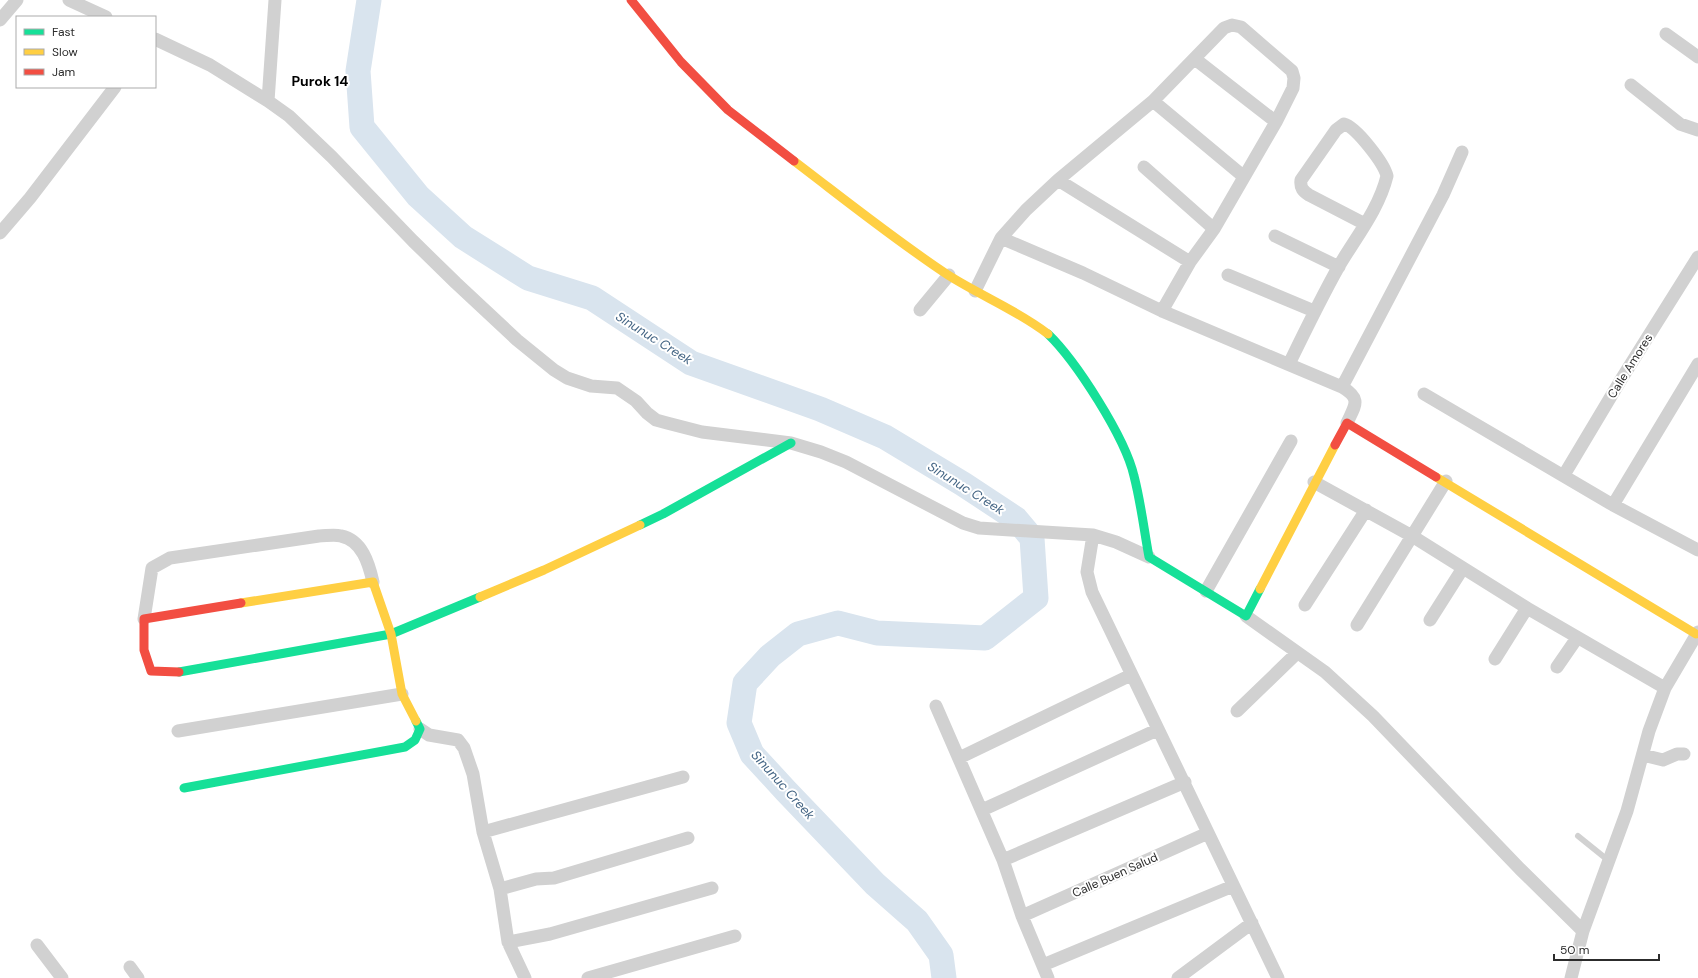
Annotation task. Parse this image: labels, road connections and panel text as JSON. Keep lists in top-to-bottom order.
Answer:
{
  "streets": {
    "street": ["Calle Amores", "Calle Buen Salud"]
  },
  "districts": ["Purok 14"],
  "water": ["Sinunuc Creek"],
  "legend": ["Fast", "Slow", "Jam"],
  "scale_bar": "50 m"
}
